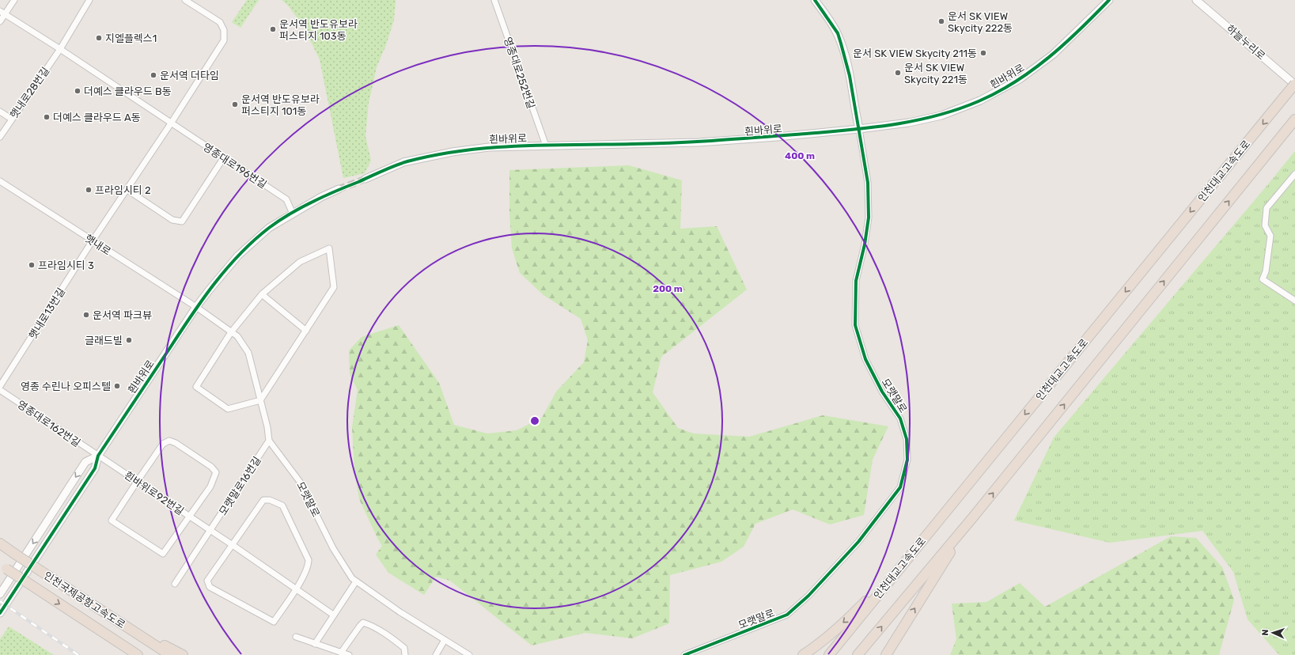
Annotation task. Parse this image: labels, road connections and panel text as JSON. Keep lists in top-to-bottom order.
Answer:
{
  "streets": {
    "highway": ["인천대교고속도로", "인천국제공항고속도로"],
    "street": [
      "하늘누리로",
      "영종대로252번길",
      "흰바위로",
      "햇내로28번길",
      "영종대로196번길",
      "햇내로",
      "햇내로13번길",
      "모랫말로",
      "영종대로162번길",
      "모랫말로16번길",
      "흰바위로92번길"
    ]
  },
  "crossings": [
    ["하늘누리로", "인천대교고속도로"],
    ["영종대로252번길", "흰바위로"],
    ["흰바위로", "영종대로196번길"],
    ["흰바위로", "햇내로"],
    ["흰바위로", "모랫말로"],
    ["흰바위로", "영종대로162번길"],
    ["흰바위로", "흰바위로92번길"],
    ["햇내로28번길", "영종대로196번길"],
    ["영종대로196번길", "햇내로13번길"],
    ["햇내로", "햇내로13번길"],
    ["햇내로", "모랫말로"],
    ["모랫말로", "모랫말로16번길"],
    ["영종대로162번길", "흰바위로92번길"],
    ["모랫말로16번길", "흰바위로92번길"]
  ],
  "places": [
    "운서 SK VIEW Skycity 222동",
    "운서역 반도유보라 퍼스티지 103동",
    "지엘플렉스1",
    "운서 SK VIEW Skycity 211동",
    "운서 SK VIEW Skycity 221동",
    "운서역 더타임",
    "더예스 클라우드 B동",
    "운서역 반도유보라 퍼스티지 101동",
    "더예스 클라우드 A동",
    "프라임시티 2",
    "프라임시티 3",
    "운서역 파크뷰",
    "글래드빌",
    "영종 수린나 오피스텔"
  ],
  "north": "left",
  "rings": ["400 m", "200 m"]
}
